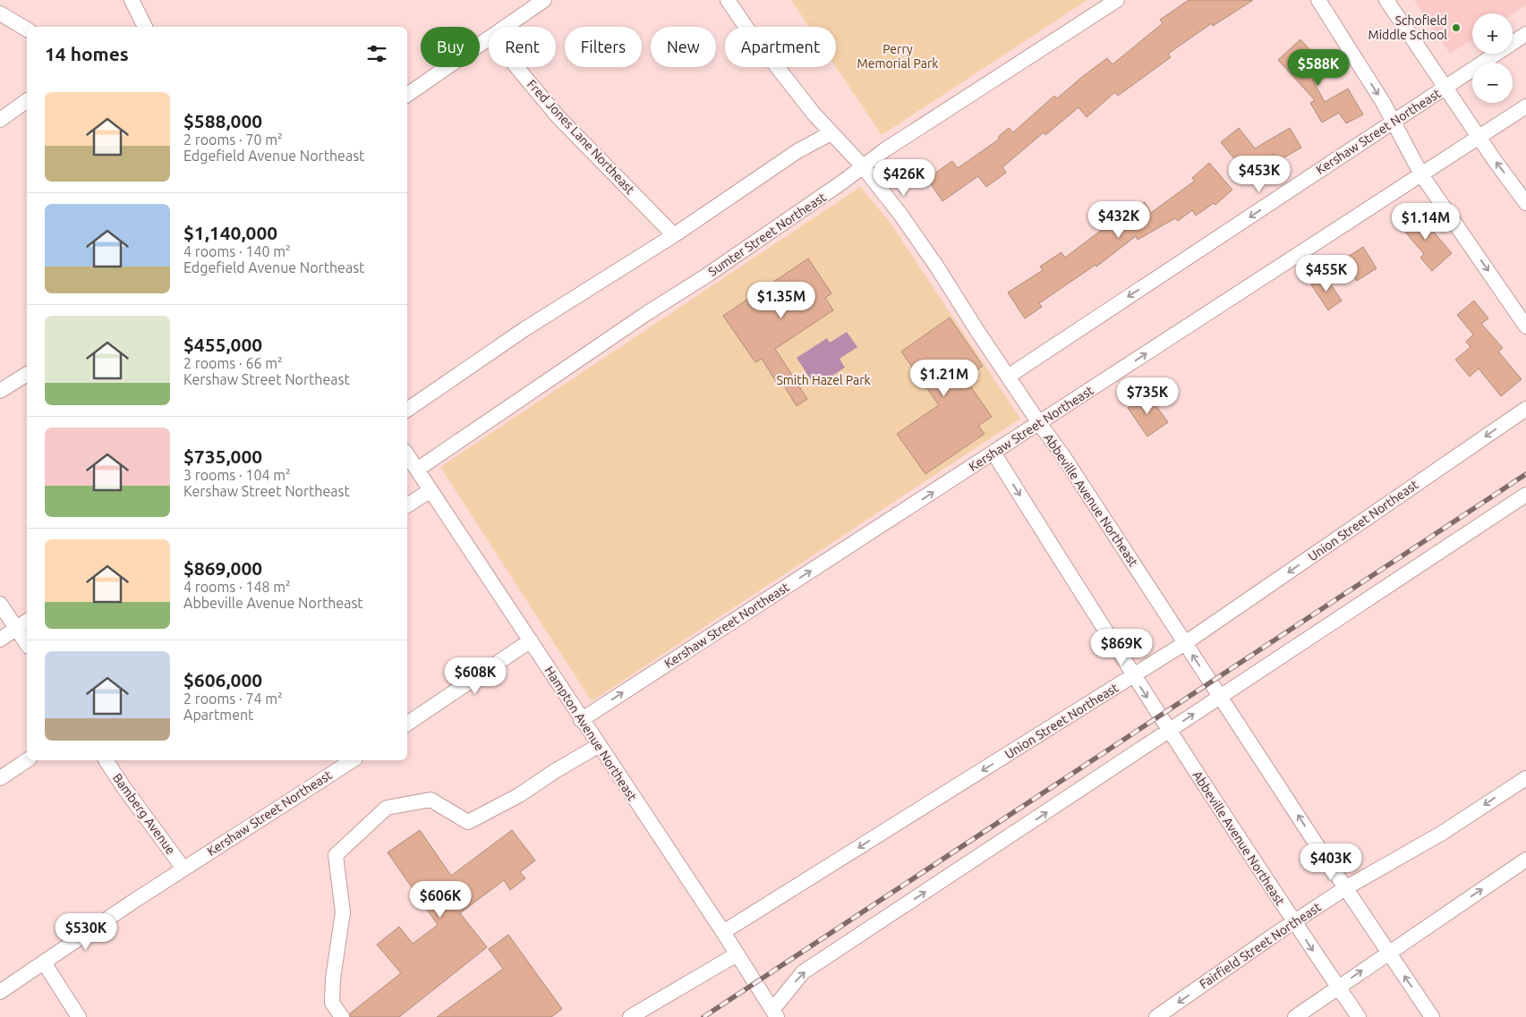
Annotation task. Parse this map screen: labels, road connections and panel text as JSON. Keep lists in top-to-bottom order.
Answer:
{
  "streets": {
    "street": [
      "Kershaw Street Northeast",
      "Fred Jones Lane Northeast",
      "Sumter Street Northeast",
      "Abbeville Avenue Northeast",
      "Union Street Northeast",
      "Hampton Avenue Northeast",
      "Bamberg Avenue",
      "Fairfield Street Northeast"
    ]
  },
  "crossings": [
    ["Kershaw Street Northeast", "Abbeville Avenue Northeast"],
    ["Kershaw Street Northeast", "Hampton Avenue Northeast"],
    ["Kershaw Street Northeast", "Bamberg Avenue"],
    ["Sumter Street Northeast", "Abbeville Avenue Northeast"],
    ["Sumter Street Northeast", "Hampton Avenue Northeast"],
    ["Abbeville Avenue Northeast", "Union Street Northeast"],
    ["Abbeville Avenue Northeast", "Fairfield Street Northeast"],
    ["Union Street Northeast", "Hampton Avenue Northeast"]
  ],
  "parks": ["Perry Memorial Park", "Smith Hazel Park"],
  "places": ["Schofield Middle School"],
  "page": {
    "map_buttons": ["+", "−"],
    "chip": [
      "Buy",
      "Rent",
      "Filters",
      "New",
      "Apartment"
    ],
    "heading": "14 homes",
    "price": [
      "$588K",
      "$453K",
      "$426K",
      "$432K",
      "$1.14M",
      "$455K",
      "$1.35M",
      "$1.21M",
      "$735K",
      "$869K",
      "$608K",
      "$403K",
      "$606K",
      "$530K"
    ],
    "list": [
      {
        "name": "$588,000",
        "note": "2 rooms · 70 m² · Edgefield Avenue Northeast"
      },
      {
        "name": "$1,140,000",
        "note": "4 rooms · 140 m² · Edgefield Avenue Northeast"
      },
      {
        "name": "$455,000",
        "note": "2 rooms · 66 m² · Kershaw Street Northeast"
      },
      {
        "name": "$735,000",
        "note": "3 rooms · 104 m² · Kershaw Street Northeast"
      },
      {
        "name": "$869,000",
        "note": "4 rooms · 148 m² · Abbeville Avenue Northeast"
      },
      {
        "name": "$606,000",
        "note": "2 rooms · 74 m² · Apartment"
      }
    ]
  }
}
